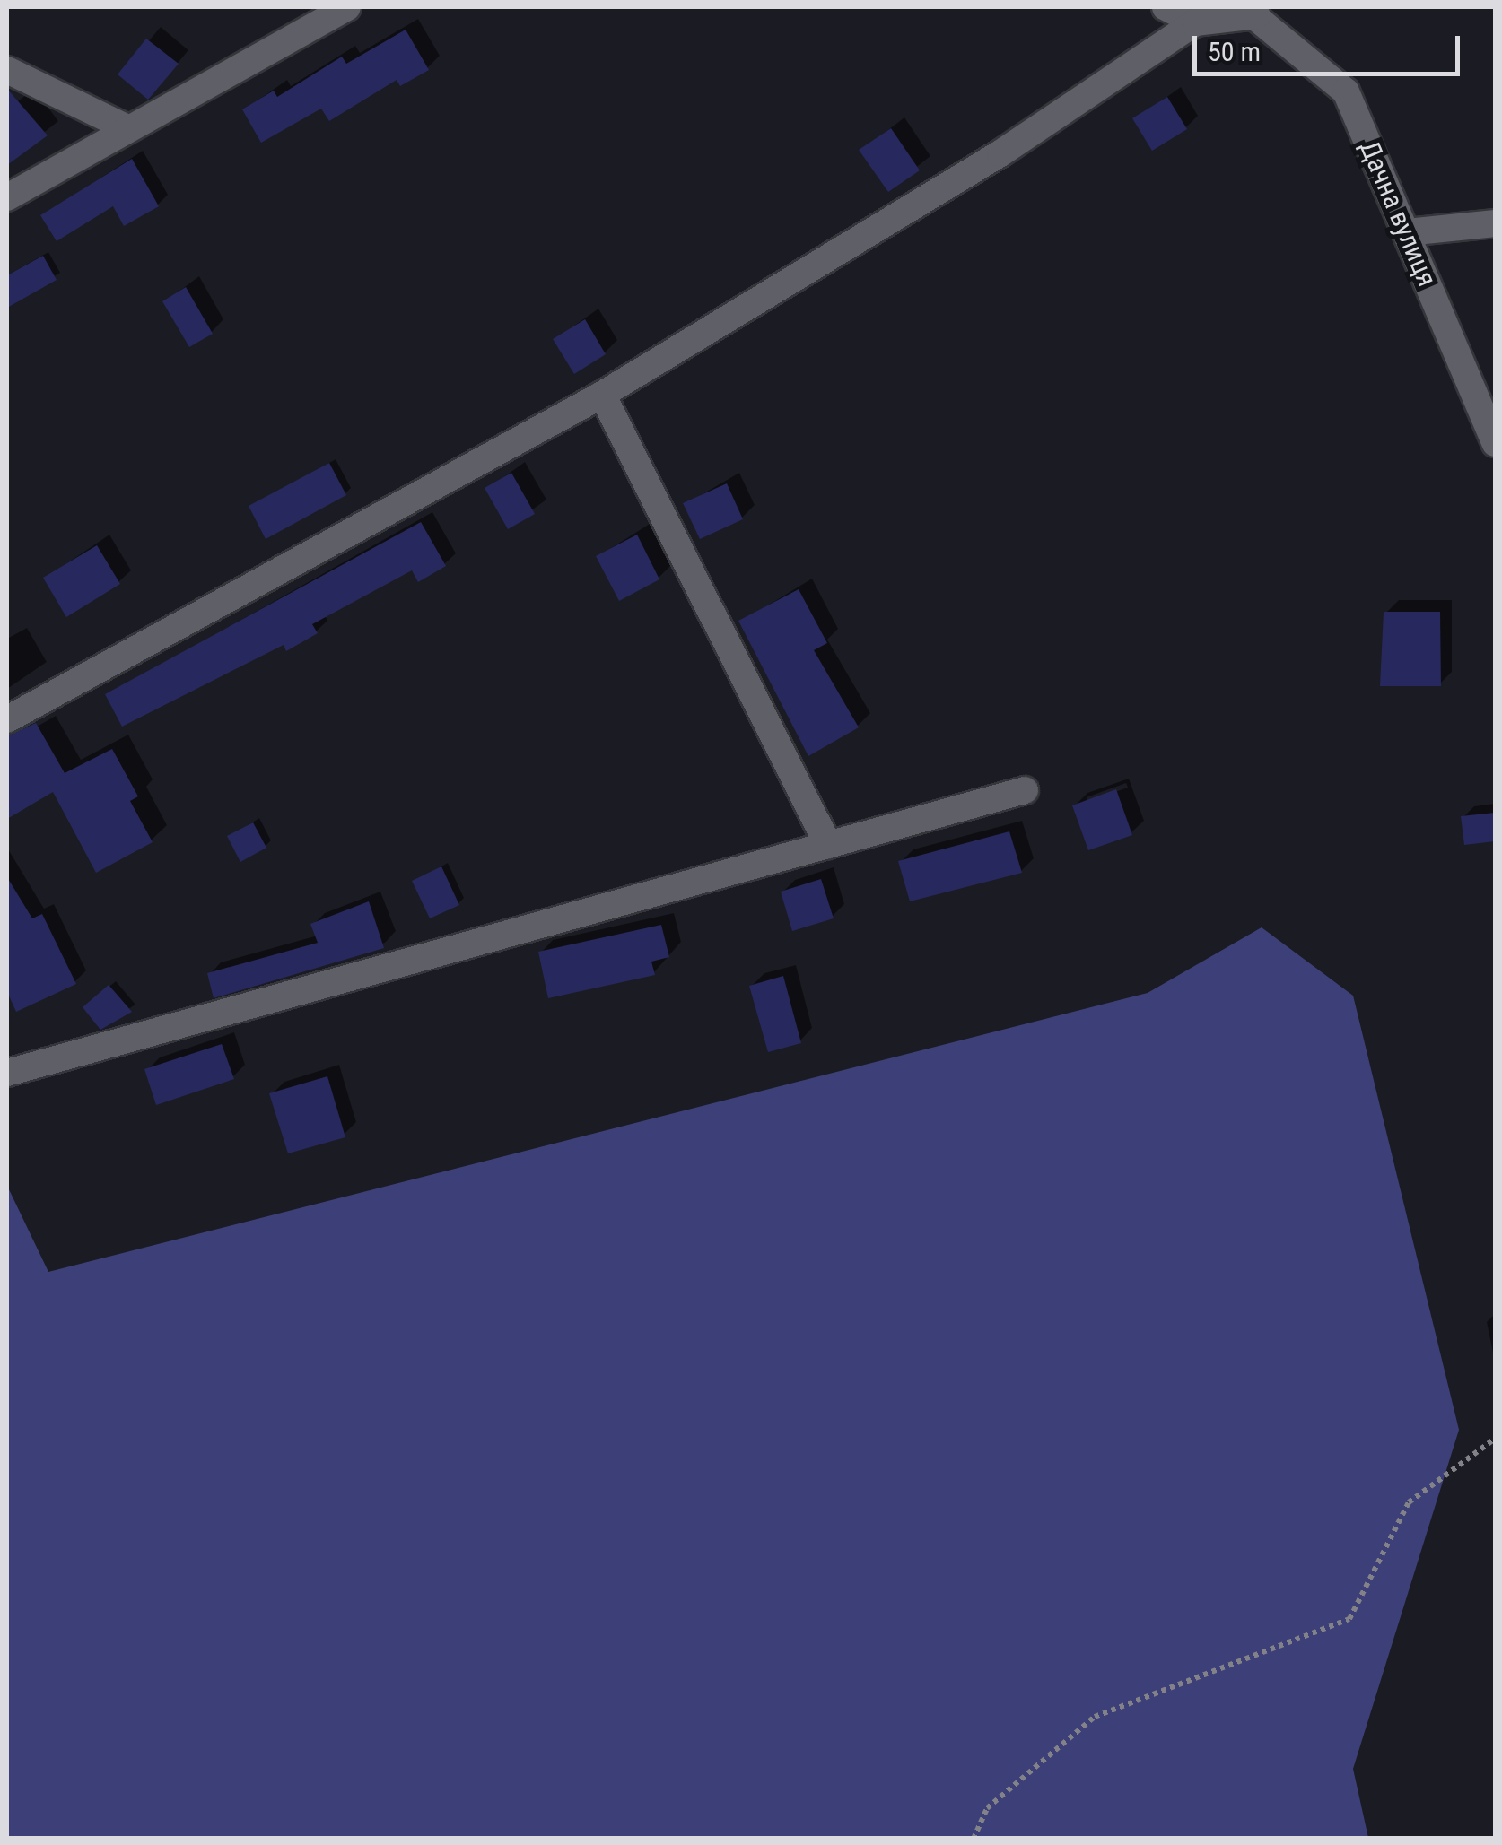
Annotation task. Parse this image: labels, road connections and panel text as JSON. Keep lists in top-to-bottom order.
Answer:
{
  "streets": {
    "street": ["Дачна вулиця"]
  },
  "scale_bar": "50 m"
}
